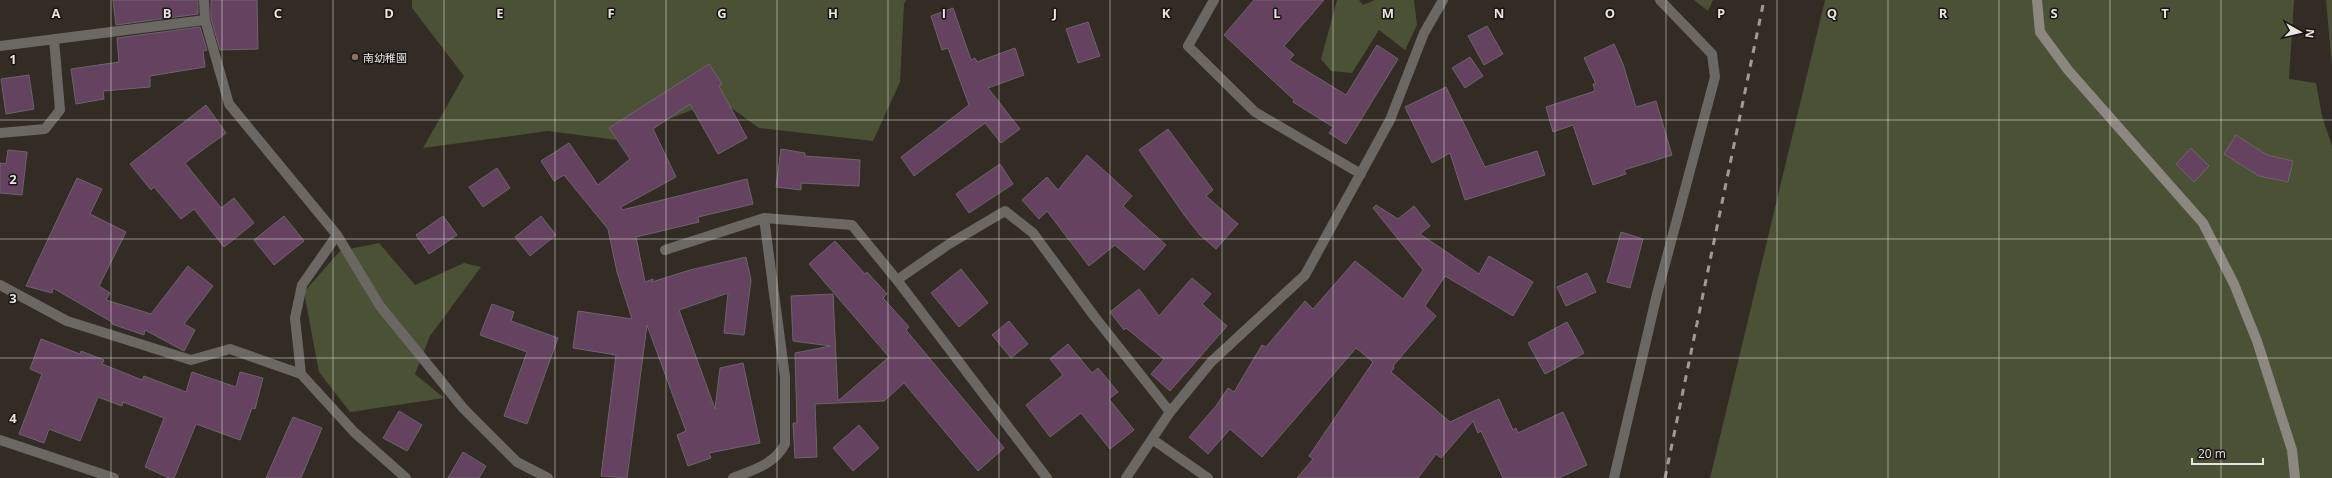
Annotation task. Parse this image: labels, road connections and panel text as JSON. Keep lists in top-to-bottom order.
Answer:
{
  "places": ["南幼稚園"],
  "scale_bar": "20 m",
  "north": "right",
  "grid": {
    "columns": [
      "A",
      "B",
      "C",
      "D",
      "E",
      "F",
      "G",
      "H",
      "I",
      "J",
      "K",
      "L",
      "M",
      "N",
      "O",
      "P",
      "Q",
      "R",
      "S",
      "T"
    ],
    "rows": [
      "1",
      "2",
      "3",
      "4"
    ]
  }
}
